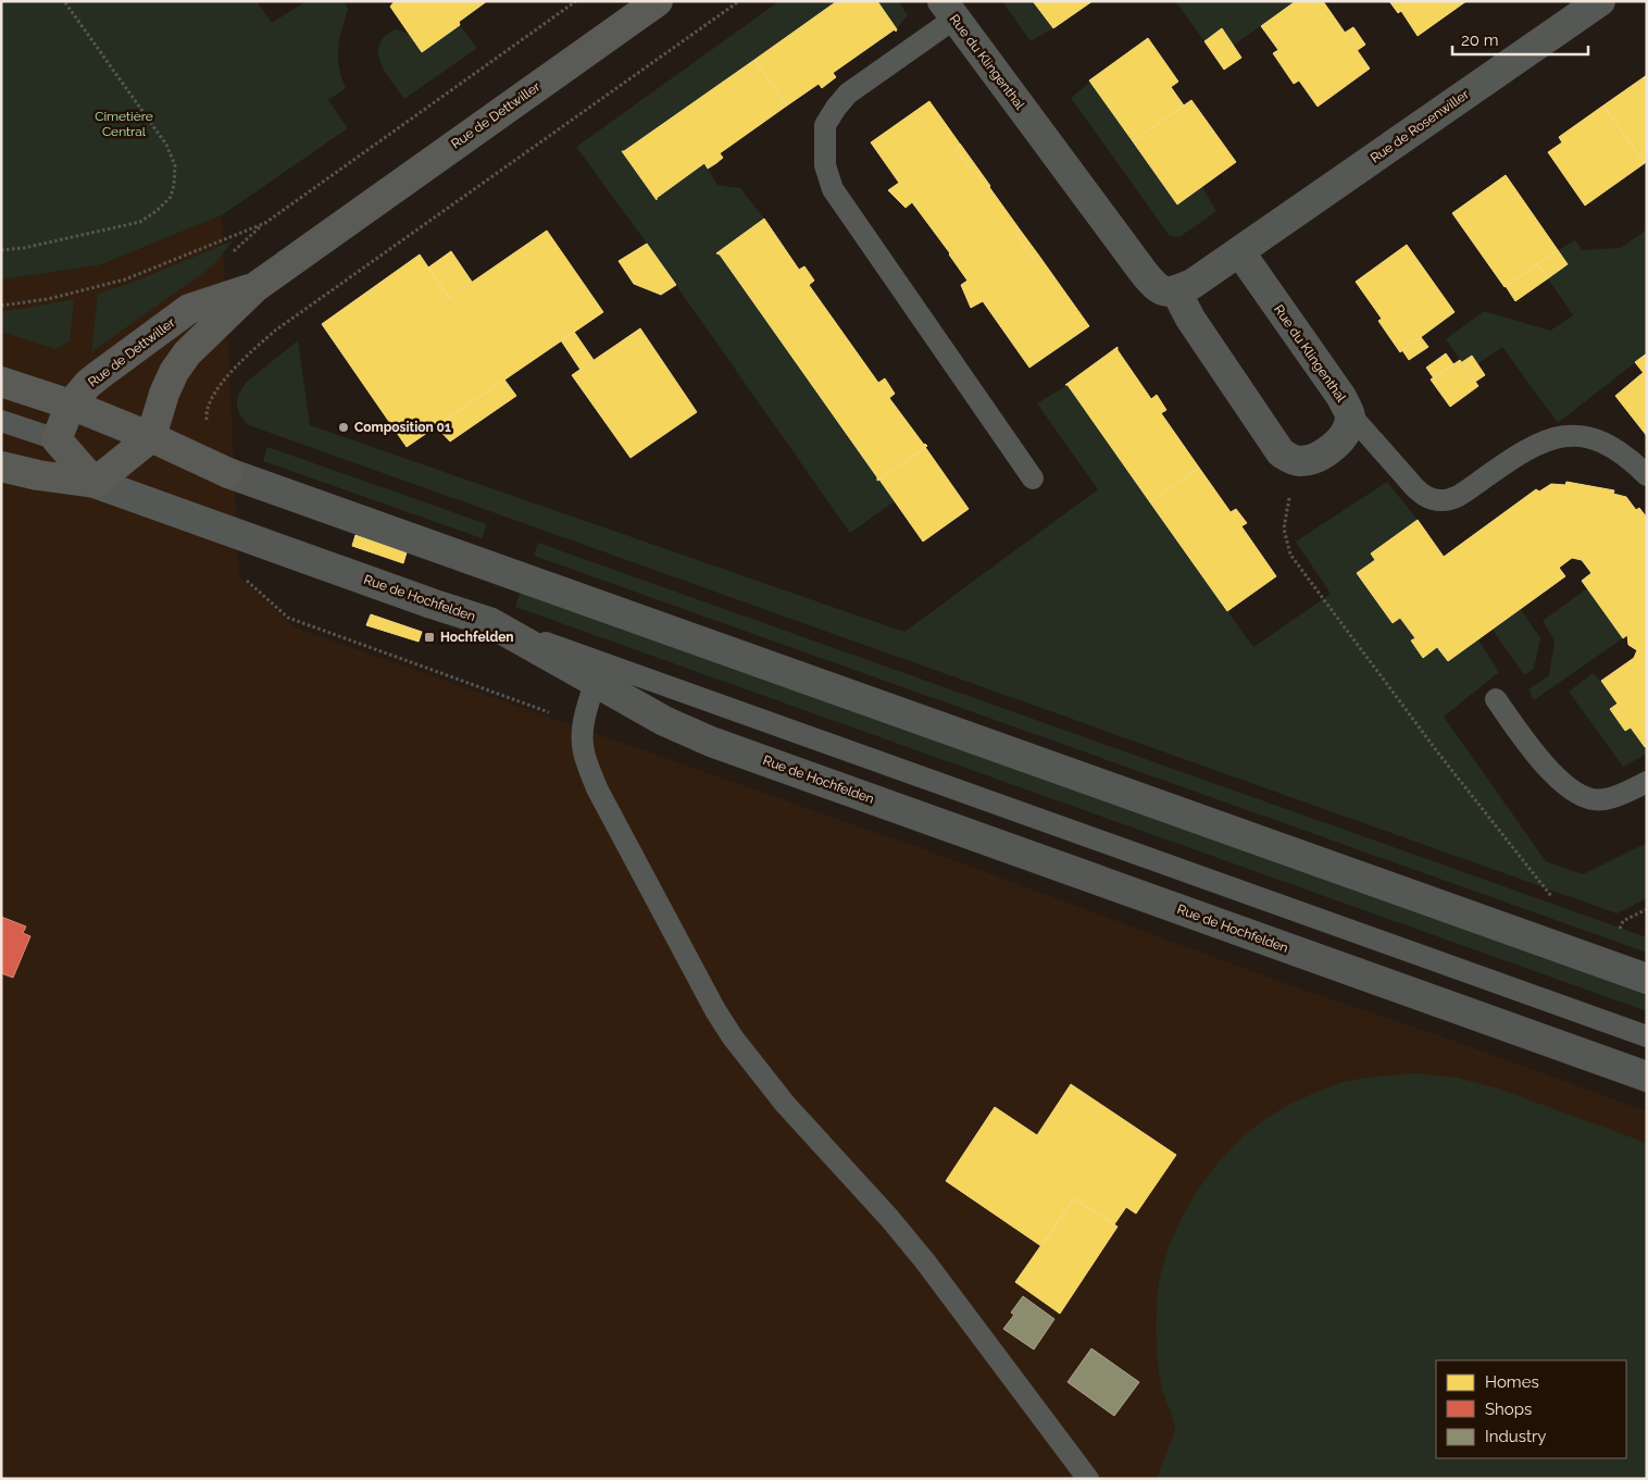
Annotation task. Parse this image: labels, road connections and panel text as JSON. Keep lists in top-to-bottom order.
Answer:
{
  "streets": {
    "main road": ["Rue de Dettwiller", "Rue de Hochfelden"],
    "street": ["Rue du Klingenthal", "Rue de Rosenwiller"]
  },
  "crossings": [
    ["Rue du Klingenthal", "Rue de Rosenwiller"]
  ],
  "parks": ["Cimetière Central"],
  "places": {
    "other": ["Composition 01"],
    "transit": ["Hochfelden"]
  },
  "legend": ["Homes", "Shops", "Industry"],
  "scale_bar": "20 m"
}
